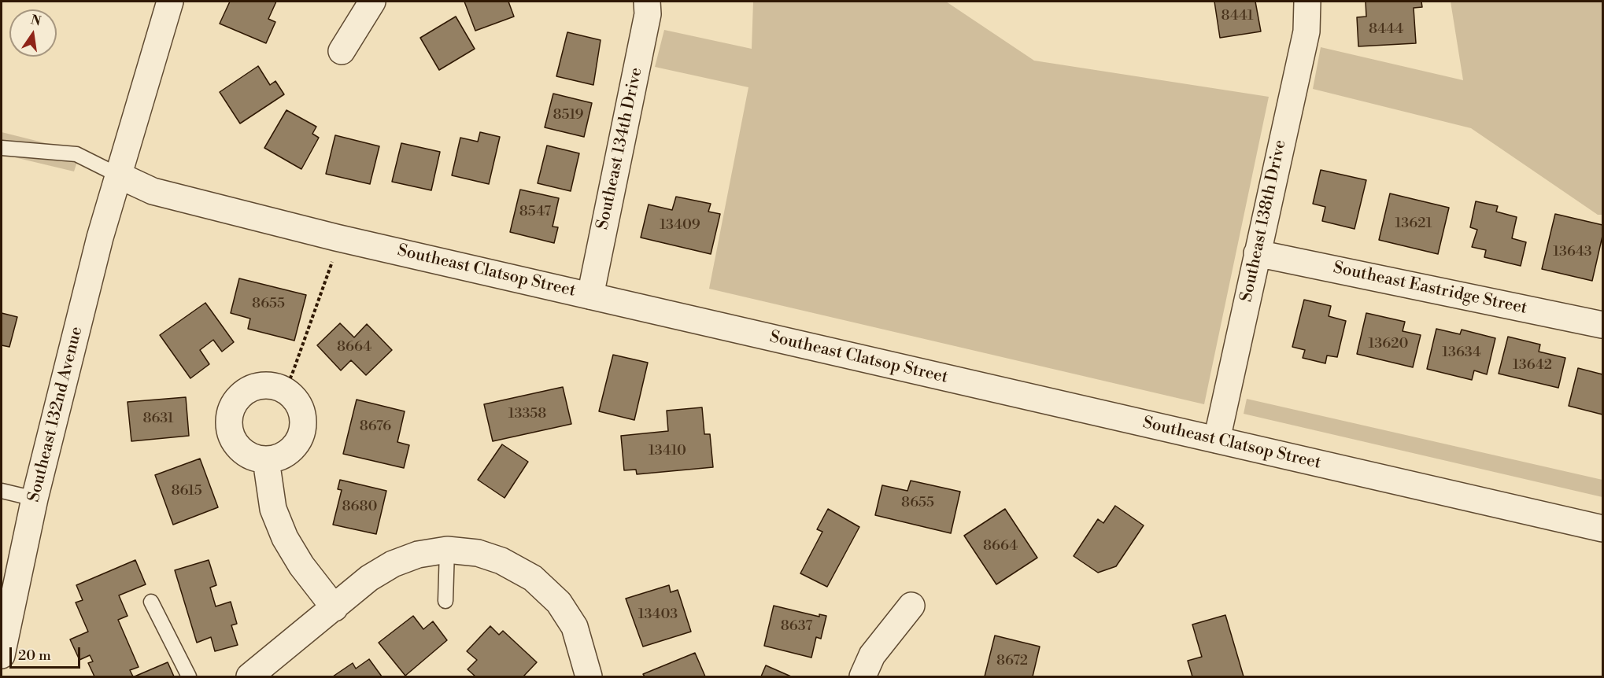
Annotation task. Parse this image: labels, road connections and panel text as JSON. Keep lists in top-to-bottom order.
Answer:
{
  "streets": {
    "street": [
      "Southeast 134th Drive",
      "Southeast 138th Drive",
      "Southeast Clatsop Street",
      "Southeast Eastridge Street",
      "Southeast 132nd Avenue"
    ]
  },
  "crossings": [
    ["Southeast 134th Drive", "Southeast Clatsop Street"],
    ["Southeast 138th Drive", "Southeast Clatsop Street"],
    ["Southeast 138th Drive", "Southeast Eastridge Street"],
    ["Southeast Clatsop Street", "Southeast 132nd Avenue"]
  ],
  "house_numbers": [
    "8441",
    "8444",
    "8519",
    "8547",
    "13621",
    "13409",
    "13643",
    "8655",
    "13620",
    "8664",
    "13634",
    "13642",
    "13358",
    "8631",
    "8676",
    "13410",
    "8615",
    "8655",
    "8680",
    "8664",
    "13403",
    "8637",
    "8672"
  ],
  "scale_bar": "20 m",
  "north": "top"
}
